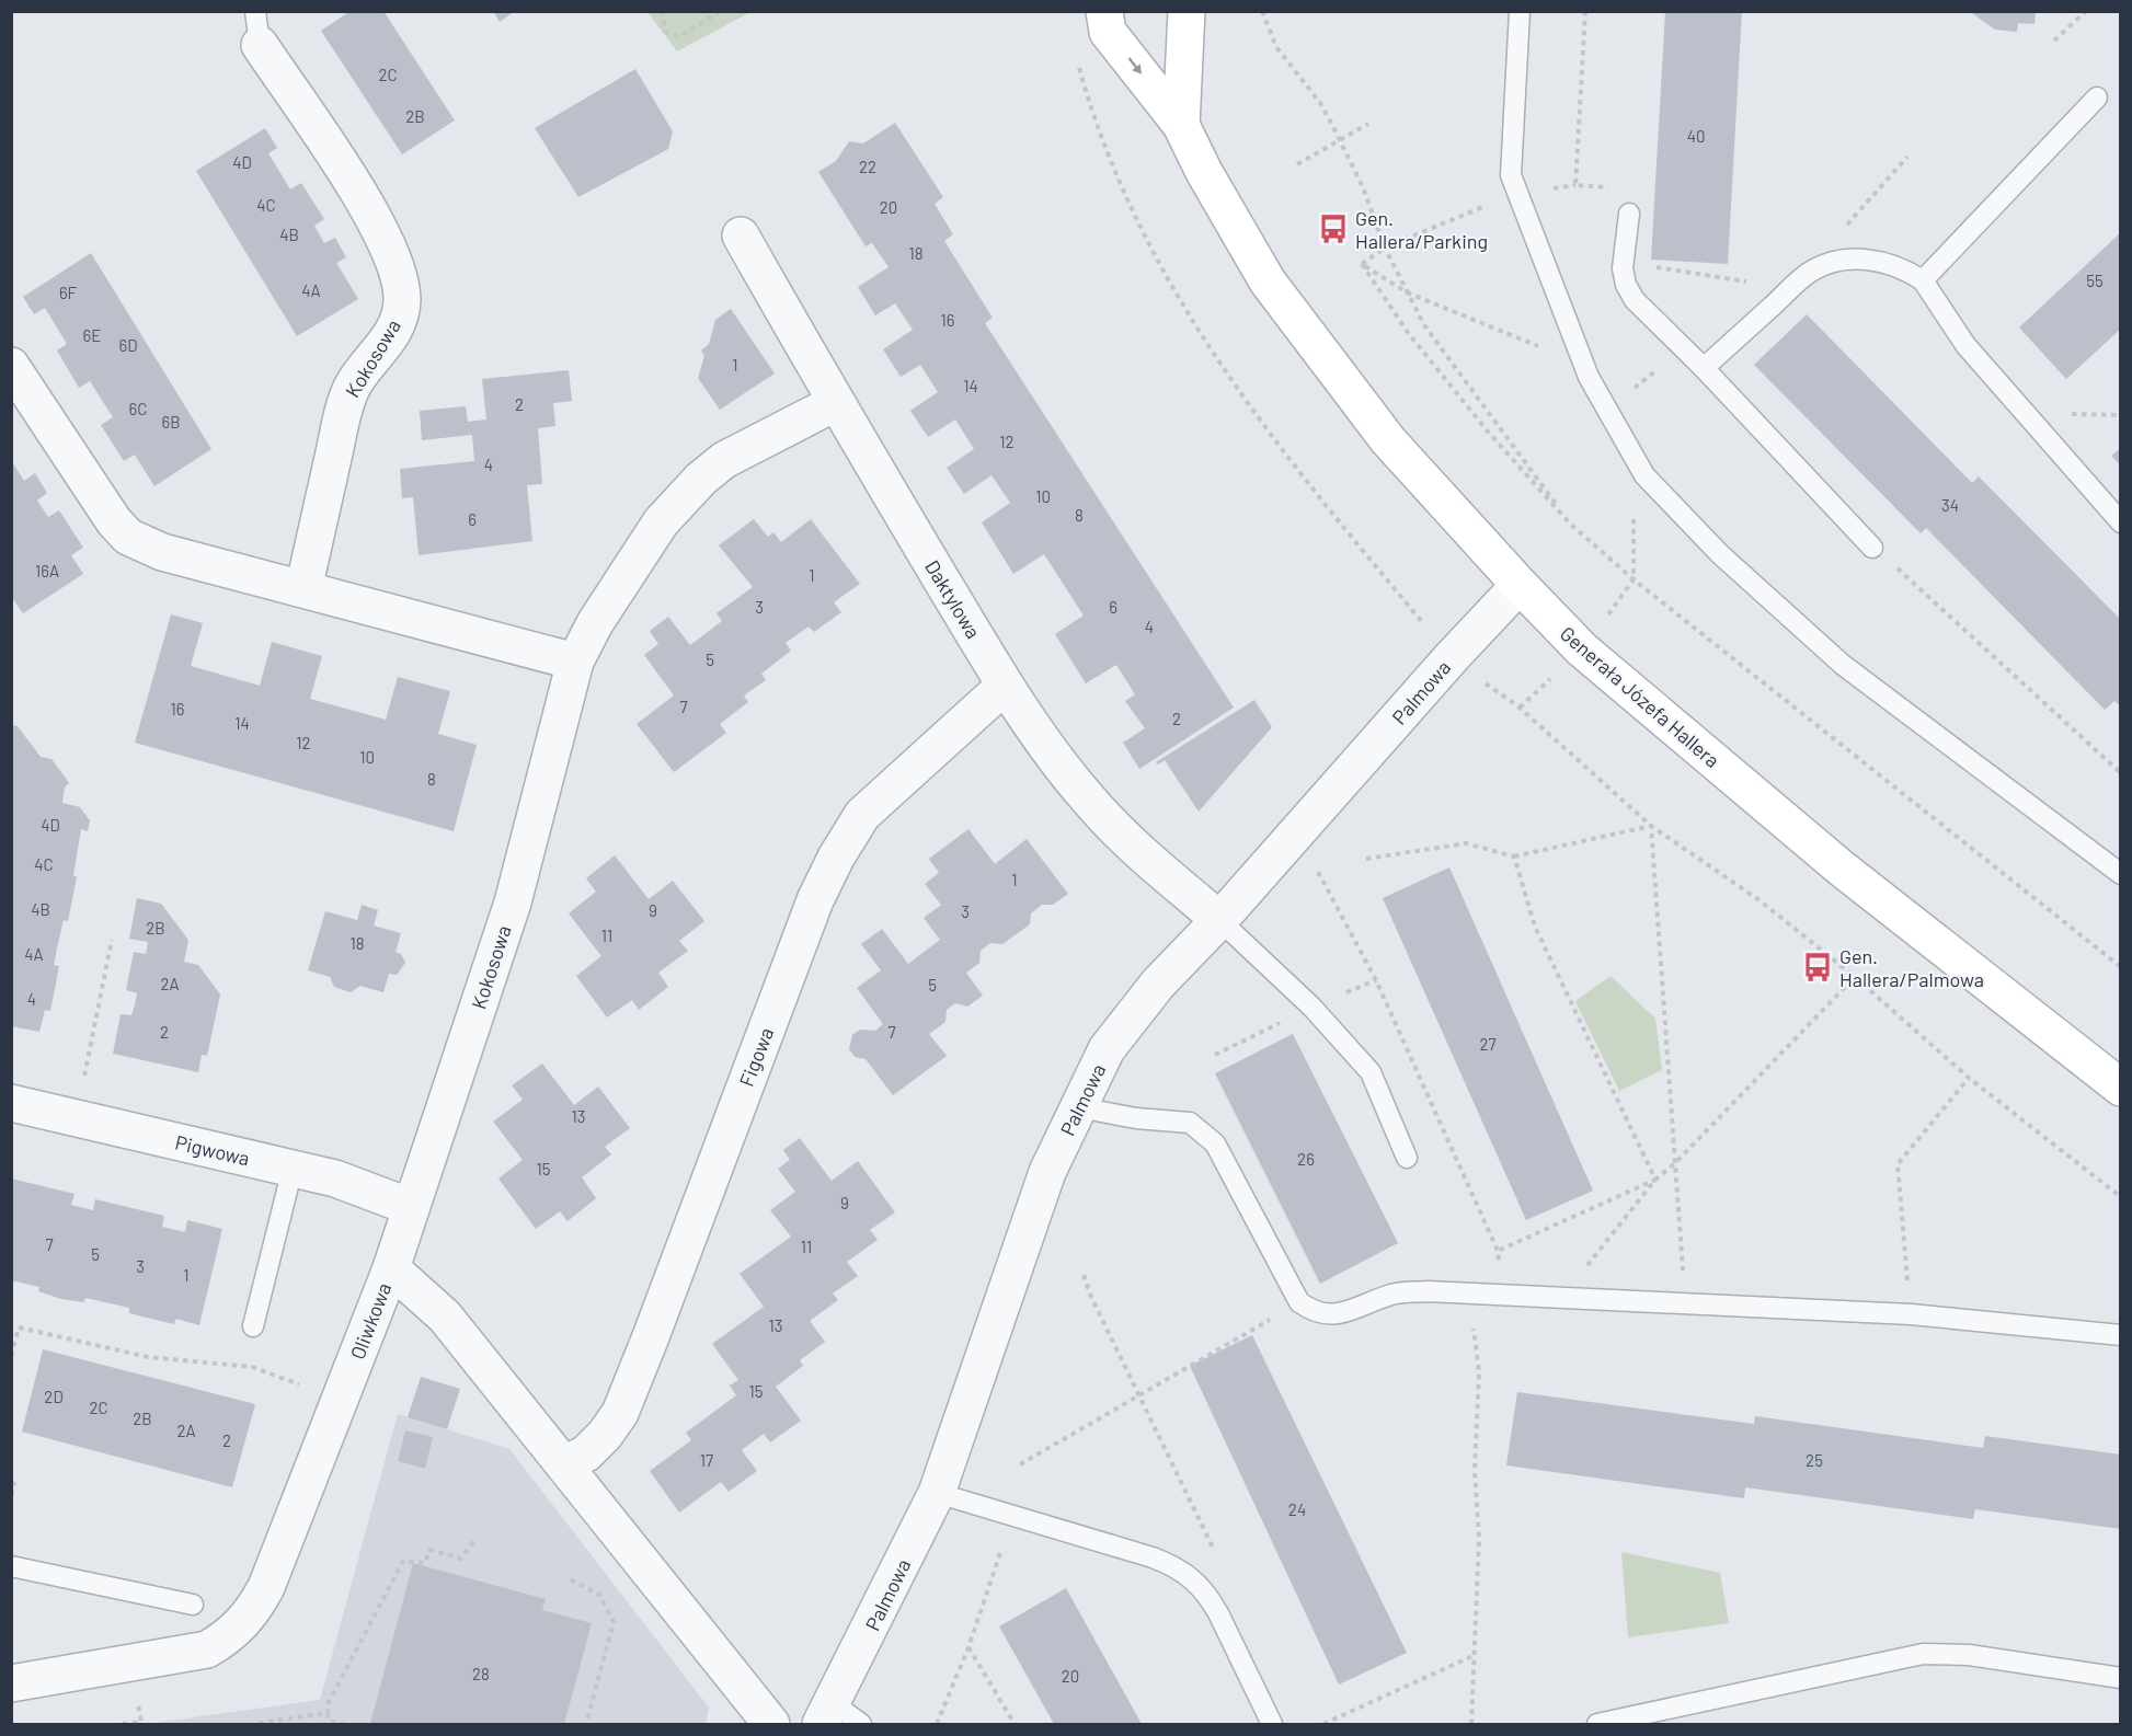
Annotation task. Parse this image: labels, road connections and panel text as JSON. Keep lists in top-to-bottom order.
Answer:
{
  "streets": {
    "main road": ["Generała Józefa Hallera"],
    "street": [
      "Kokosowa",
      "Daktylowa",
      "Palmowa",
      "Figowa",
      "Pigwowa",
      "Oliwkowa"
    ]
  },
  "crossings": [
    ["Kokosowa", "Daktylowa"],
    ["Kokosowa", "Pigwowa"],
    ["Kokosowa", "Oliwkowa"],
    ["Daktylowa", "Palmowa"],
    ["Daktylowa", "Figowa"],
    ["Palmowa", "Generała Józefa Hallera"],
    ["Figowa", "Oliwkowa"]
  ],
  "places": {
    "bus stop": ["Gen. Hallera/Parking", "Gen. Hallera/Palmowa"]
  },
  "house_numbers": [
    "2C",
    "2B",
    "40",
    "4D",
    "22",
    "4C",
    "20",
    "4B",
    "18",
    "55",
    "4A",
    "6F",
    "16",
    "6E",
    "6D",
    "1",
    "14",
    "2",
    "6C",
    "6B",
    "12",
    "4",
    "10",
    "34",
    "8",
    "6",
    "16A",
    "1",
    "3",
    "6",
    "4",
    "5",
    "7",
    "16",
    "2",
    "14",
    "12",
    "10",
    "8",
    "4D",
    "4C",
    "1",
    "4B",
    "9",
    "3",
    "2B",
    "11",
    "18",
    "4A",
    "2A",
    "5",
    "4",
    "2",
    "7",
    "27",
    "13",
    "26",
    "15",
    "9",
    "7",
    "11",
    "5",
    "3",
    "1",
    "13",
    "15",
    "2D",
    "2C",
    "2B",
    "2A",
    "2",
    "17",
    "25",
    "24",
    "28",
    "20"
  ]
}
